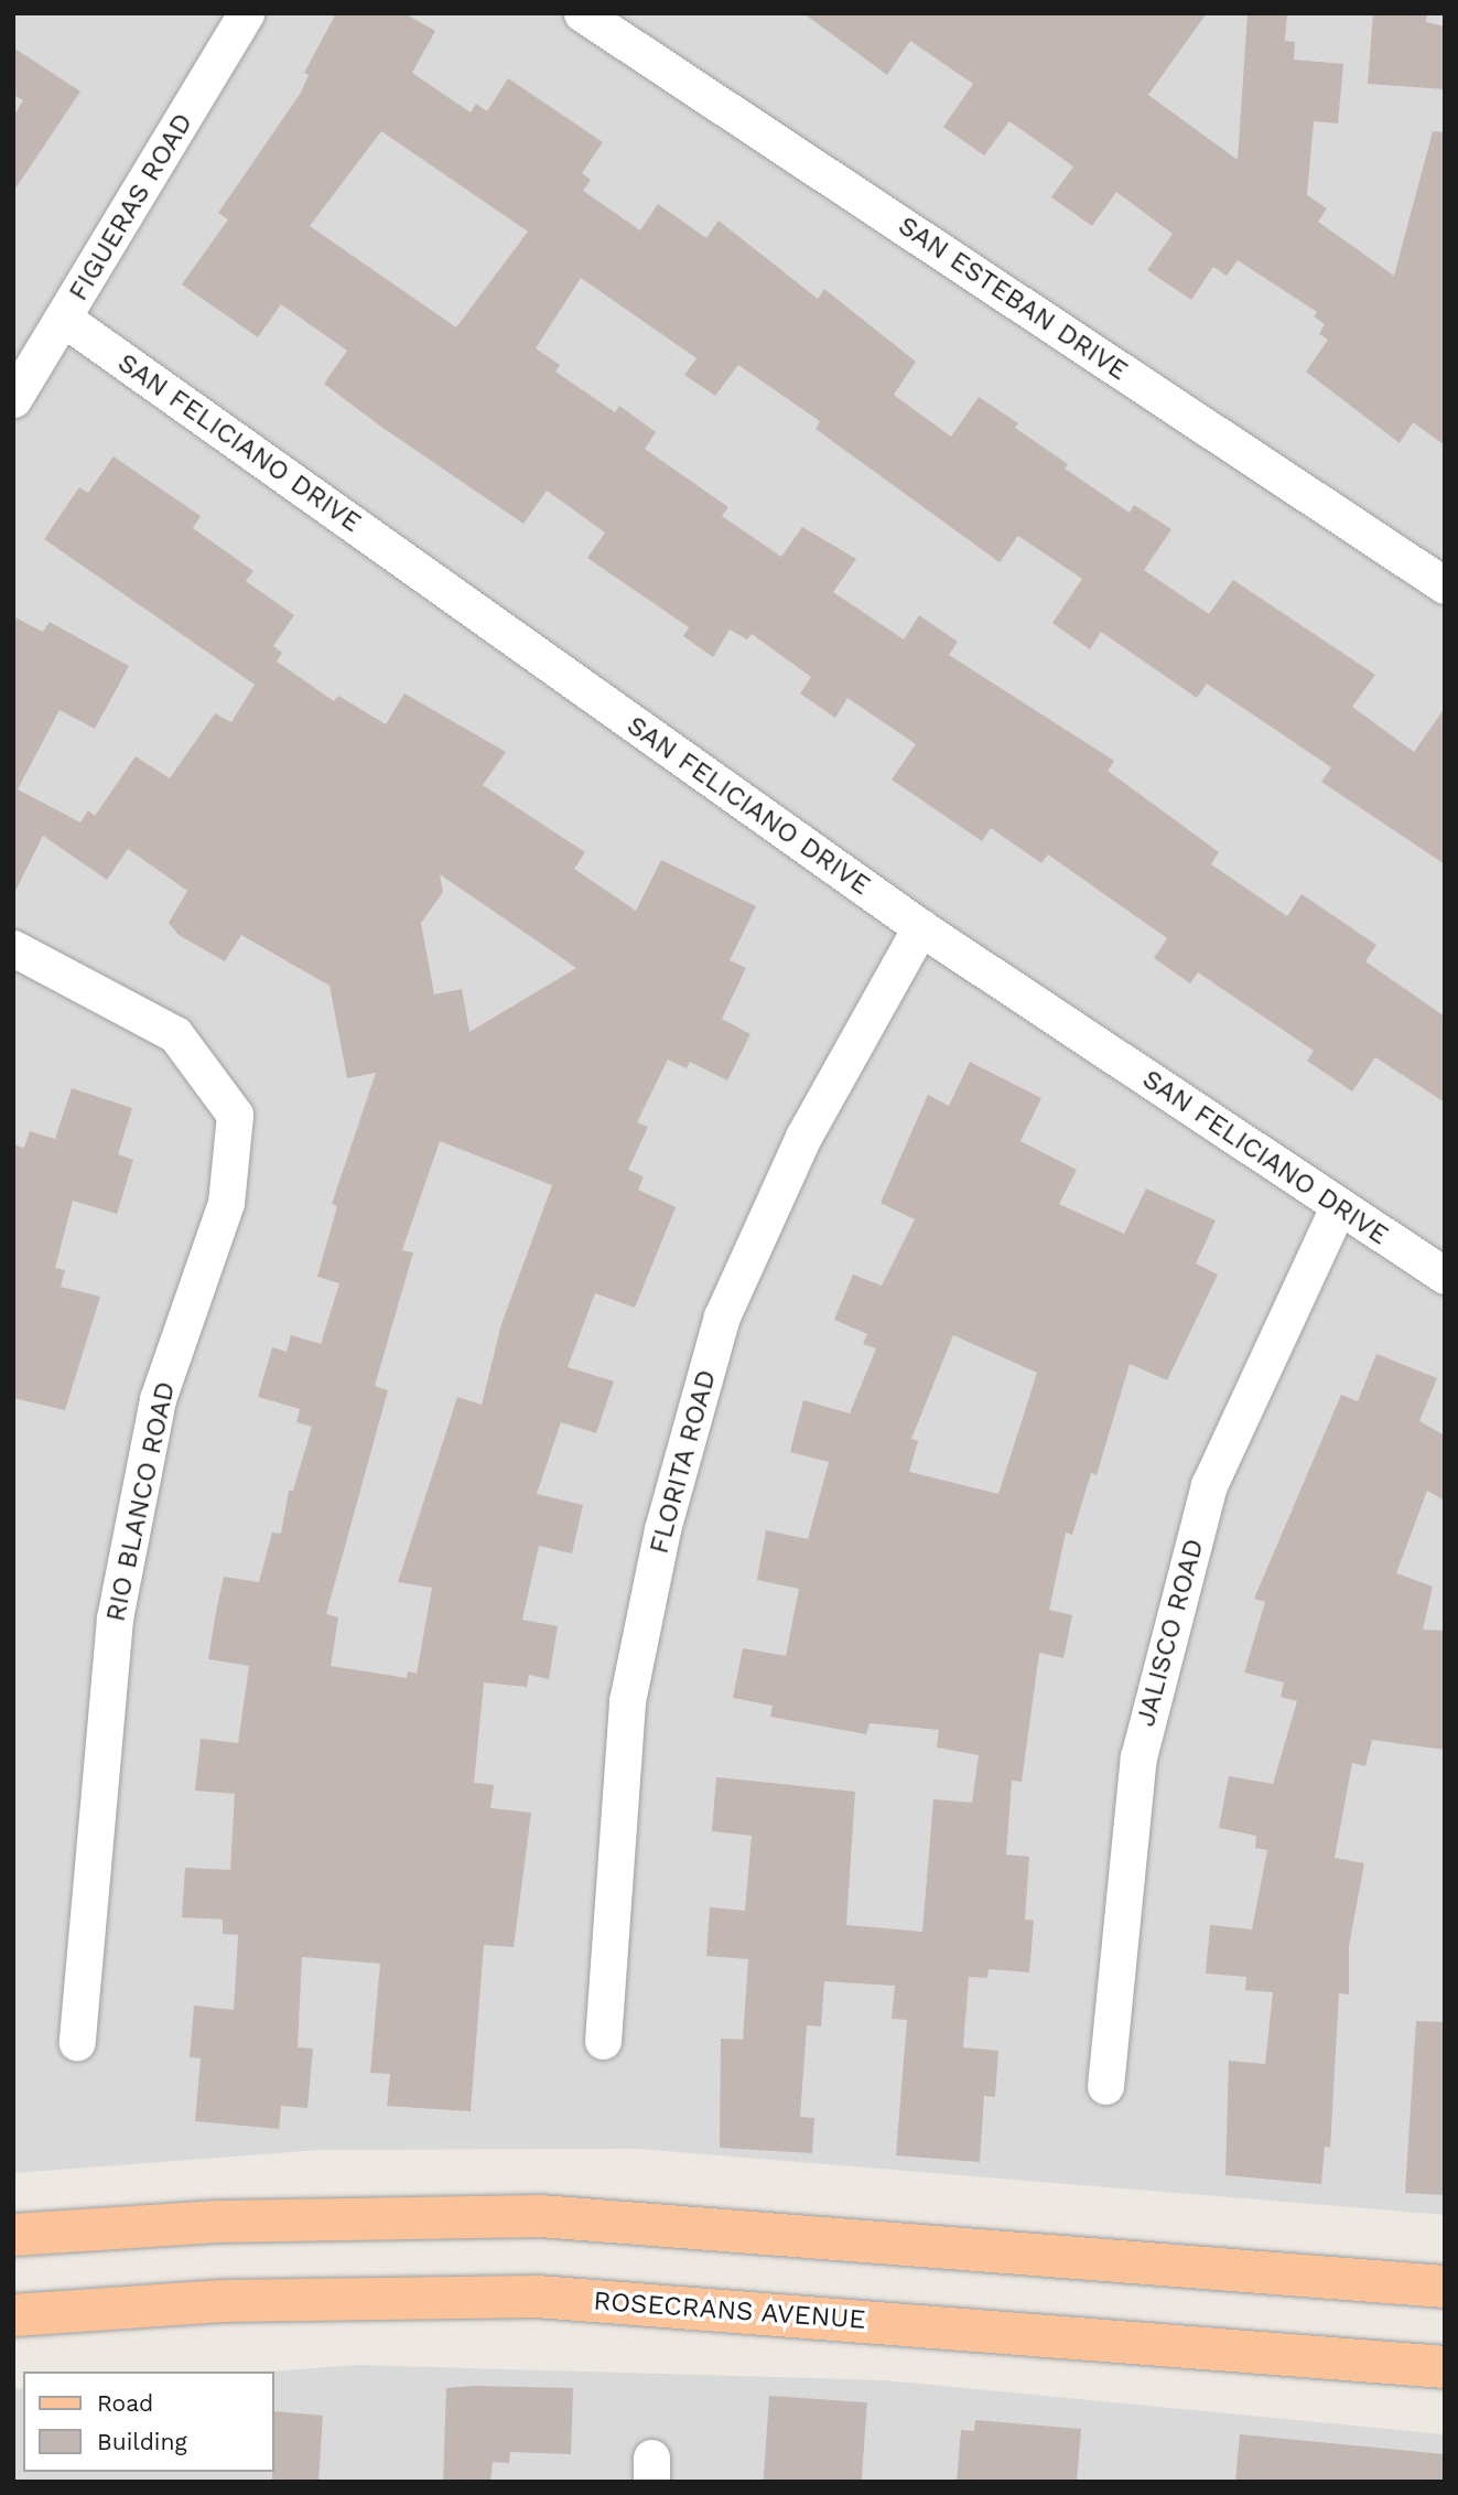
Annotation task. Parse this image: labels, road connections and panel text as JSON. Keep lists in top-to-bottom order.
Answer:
{
  "streets": {
    "main road": ["ROSECRANS AVENUE"],
    "street": [
      "FIGUERAS ROAD",
      "SAN ESTEBAN DRIVE",
      "SAN FELICIANO DRIVE",
      "FLORITA ROAD",
      "RIO BLANCO ROAD",
      "JALISCO ROAD"
    ]
  },
  "crossings": [
    ["FIGUERAS ROAD", "SAN FELICIANO DRIVE"],
    ["SAN FELICIANO DRIVE", "FLORITA ROAD"],
    ["SAN FELICIANO DRIVE", "JALISCO ROAD"]
  ],
  "legend": ["Road", "Building"]
}
